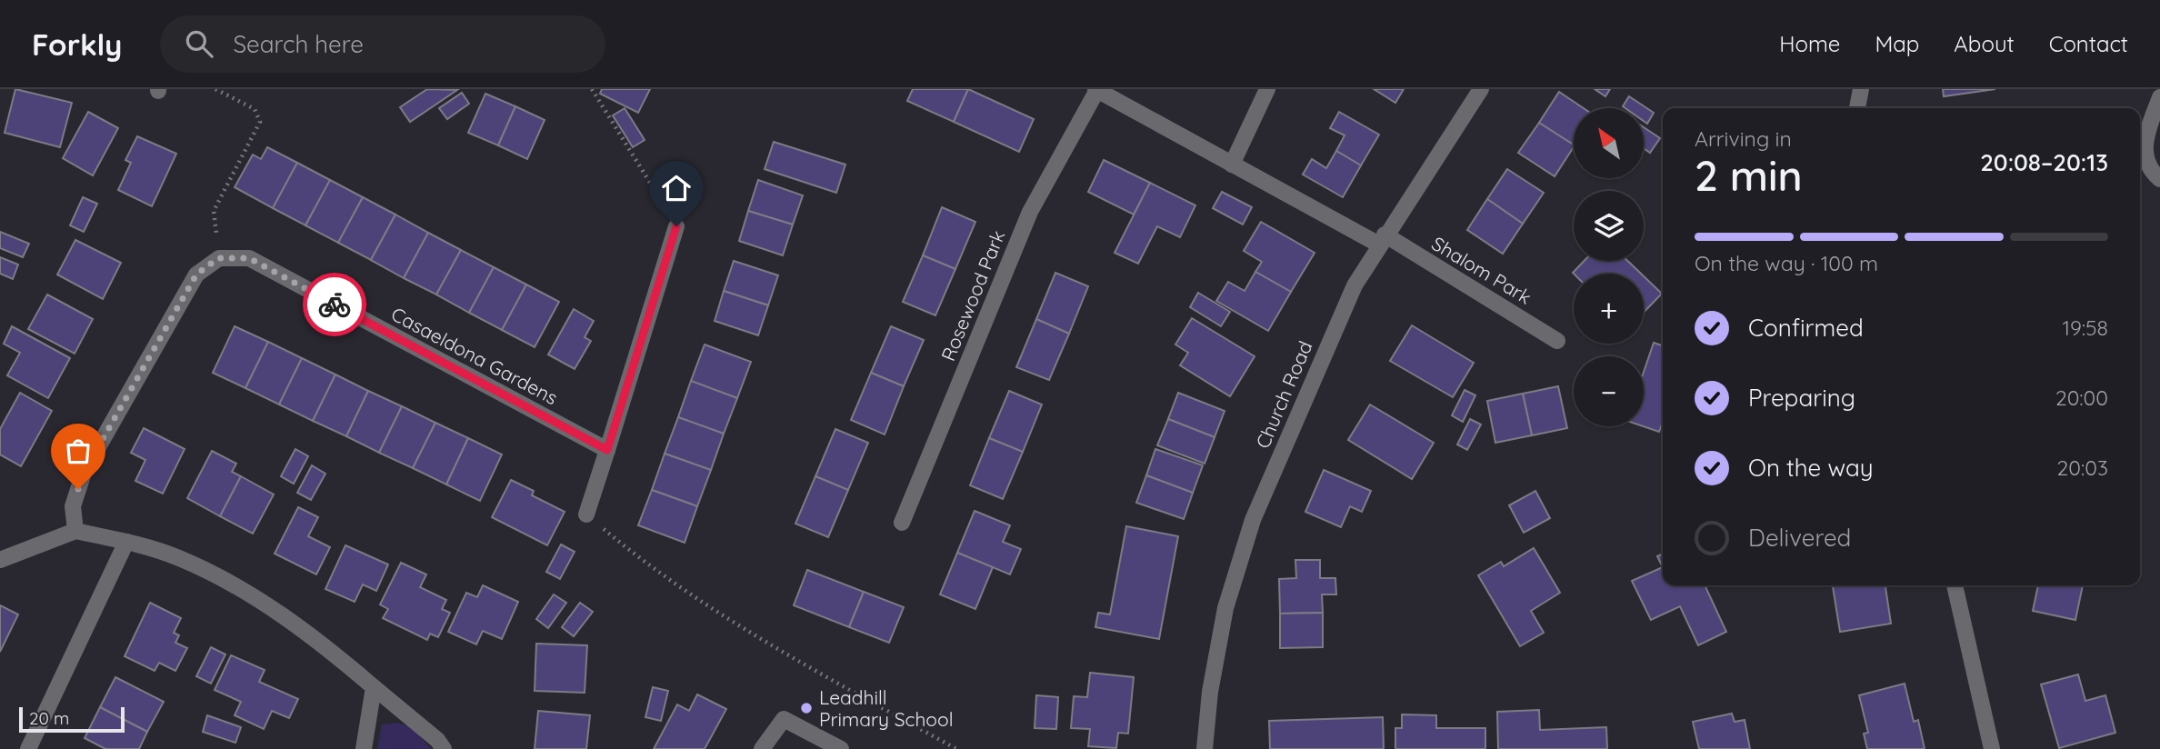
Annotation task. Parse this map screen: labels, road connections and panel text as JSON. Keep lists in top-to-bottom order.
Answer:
{
  "streets": {
    "street": [
      "Shalom Park",
      "Rosewood Park",
      "Casaeldona Gardens",
      "Church Road"
    ]
  },
  "crossings": [
    ["Shalom Park", "Rosewood Park"],
    ["Shalom Park", "Church Road"],
    ["Rosewood Park", "Church Road"]
  ],
  "places": ["Leadhill Primary School"],
  "scale_bar": "20 m",
  "north": "top left",
  "page": {
    "header": "Forkly",
    "search": "Search here",
    "nav": [
      "Home",
      "Map",
      "About",
      "Contact"
    ],
    "map_buttons": ["+", "−"],
    "heading": ["2 min", "Arriving in", "20:08–20:13"],
    "bar": "On the way · 100 m",
    "list": [
      ["Confirmed", "19:58"],
      ["Preparing", "20:00"],
      ["On the way", "20:03"],
      "Delivered"
    ],
    "scale": "20 m"
  }
}
